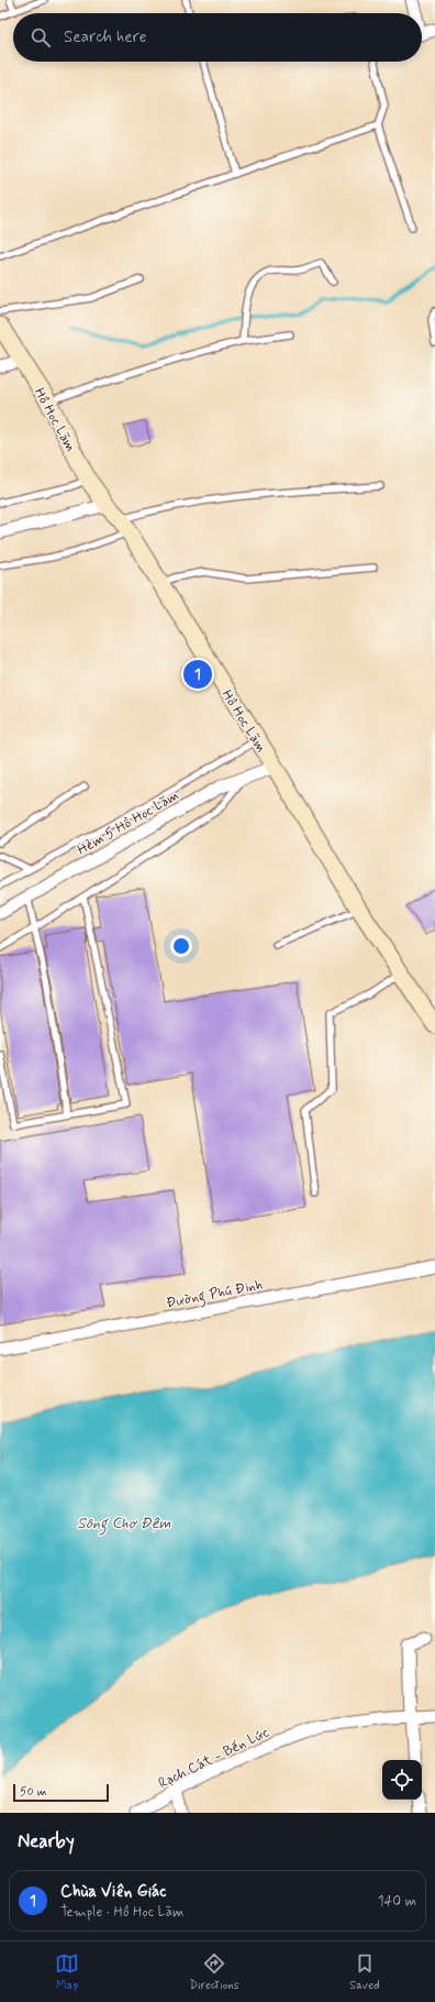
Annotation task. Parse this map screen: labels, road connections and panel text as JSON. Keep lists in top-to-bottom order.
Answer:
{
  "streets": {
    "main road": ["Hồ Học Lãm"],
    "street": ["Hẻm 5 Hồ Học Lãm", "Đường Phú Định", "Rạch Cát - Bến Lức"]
  },
  "crossings": [
    ["Hồ Học Lãm", "Hẻm 5 Hồ Học Lãm"]
  ],
  "water": ["Sông Chợ Đệm"],
  "scale_bar": "50 m",
  "page": {
    "search": "Search here",
    "pins": "1",
    "scale": "50 m",
    "heading": "Nearby",
    "list": [
      {
        "mark": "1",
        "name": "Chùa Viên Giác",
        "note": "Temple · Hồ Học Lãm",
        "value": "140 m"
      }
    ],
    "nav": ["Map", "Directions", "Saved"]
  }
}
